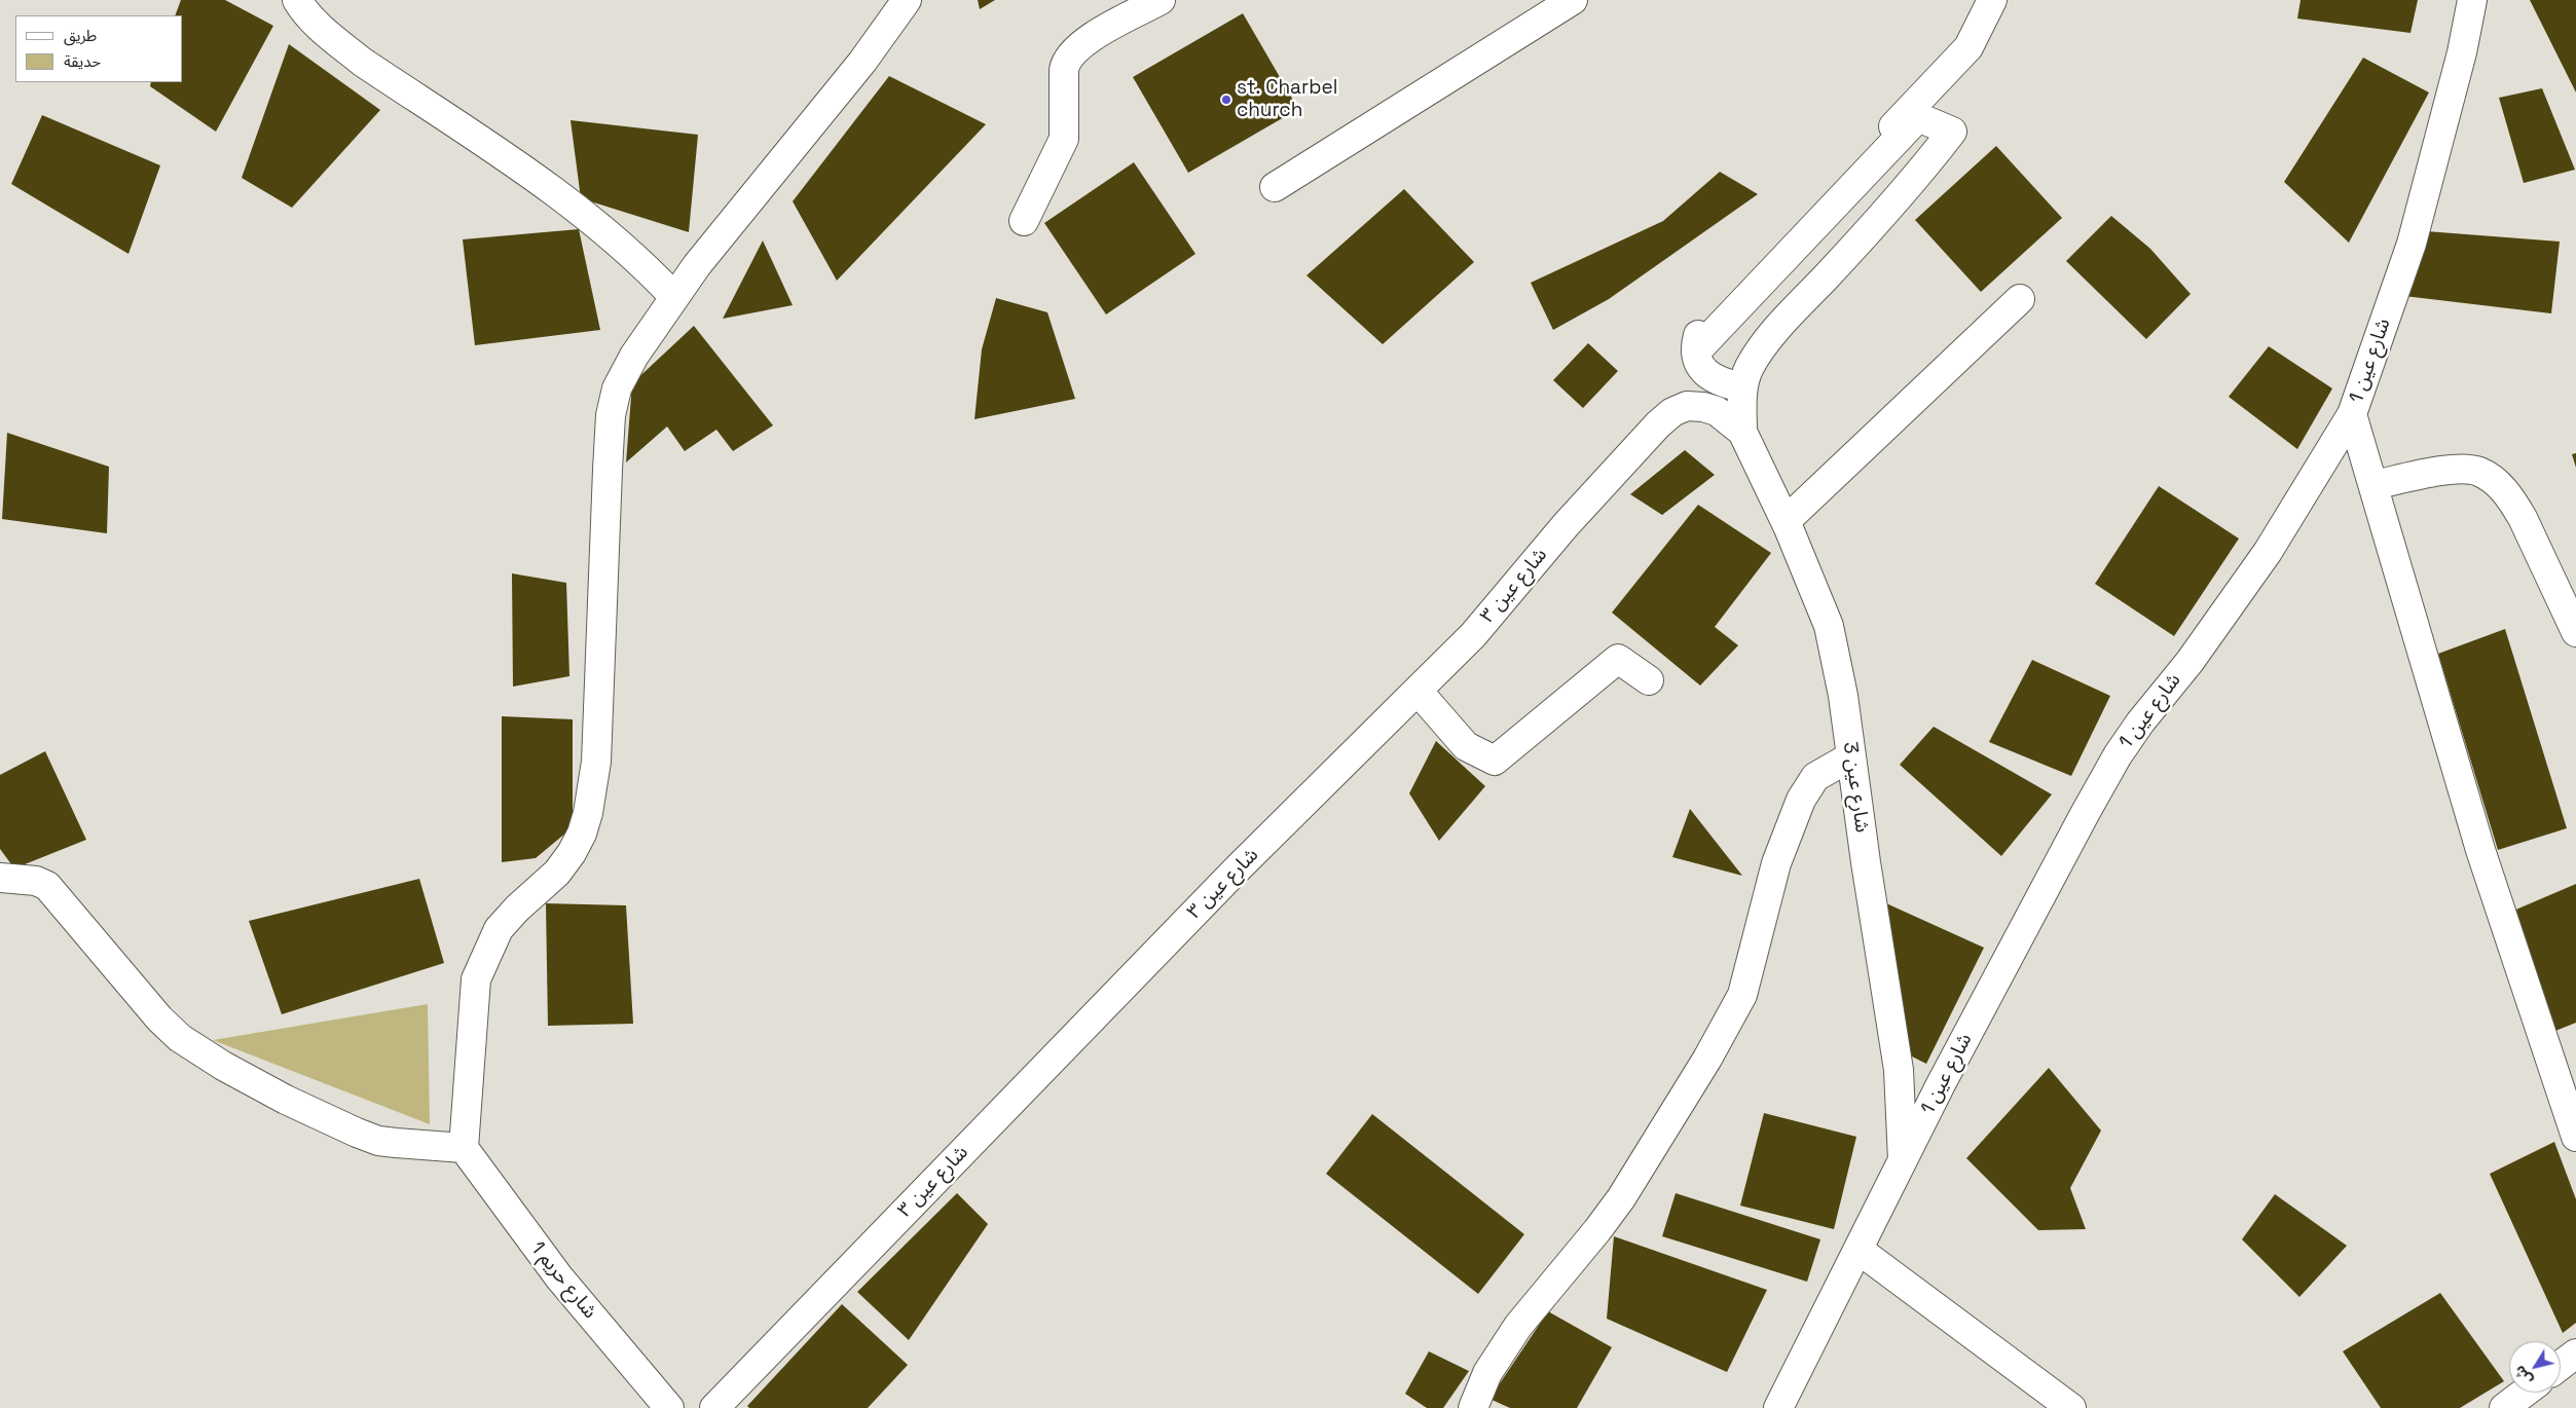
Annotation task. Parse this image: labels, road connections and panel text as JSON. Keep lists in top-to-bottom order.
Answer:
{
  "streets": {
    "street": [
      "شارع عين 1",
      "شارع عين ٣",
      "شارع عين 3",
      "شارع حريم 1"
    ]
  },
  "crossings": [
    ["شارع عين 1", "شارع عين 3"],
    ["شارع عين ٣", "شارع عين 3"]
  ],
  "places": ["st. Charbel church"],
  "legend": ["طريق", "حديقة"],
  "north": "bottom left"
}
